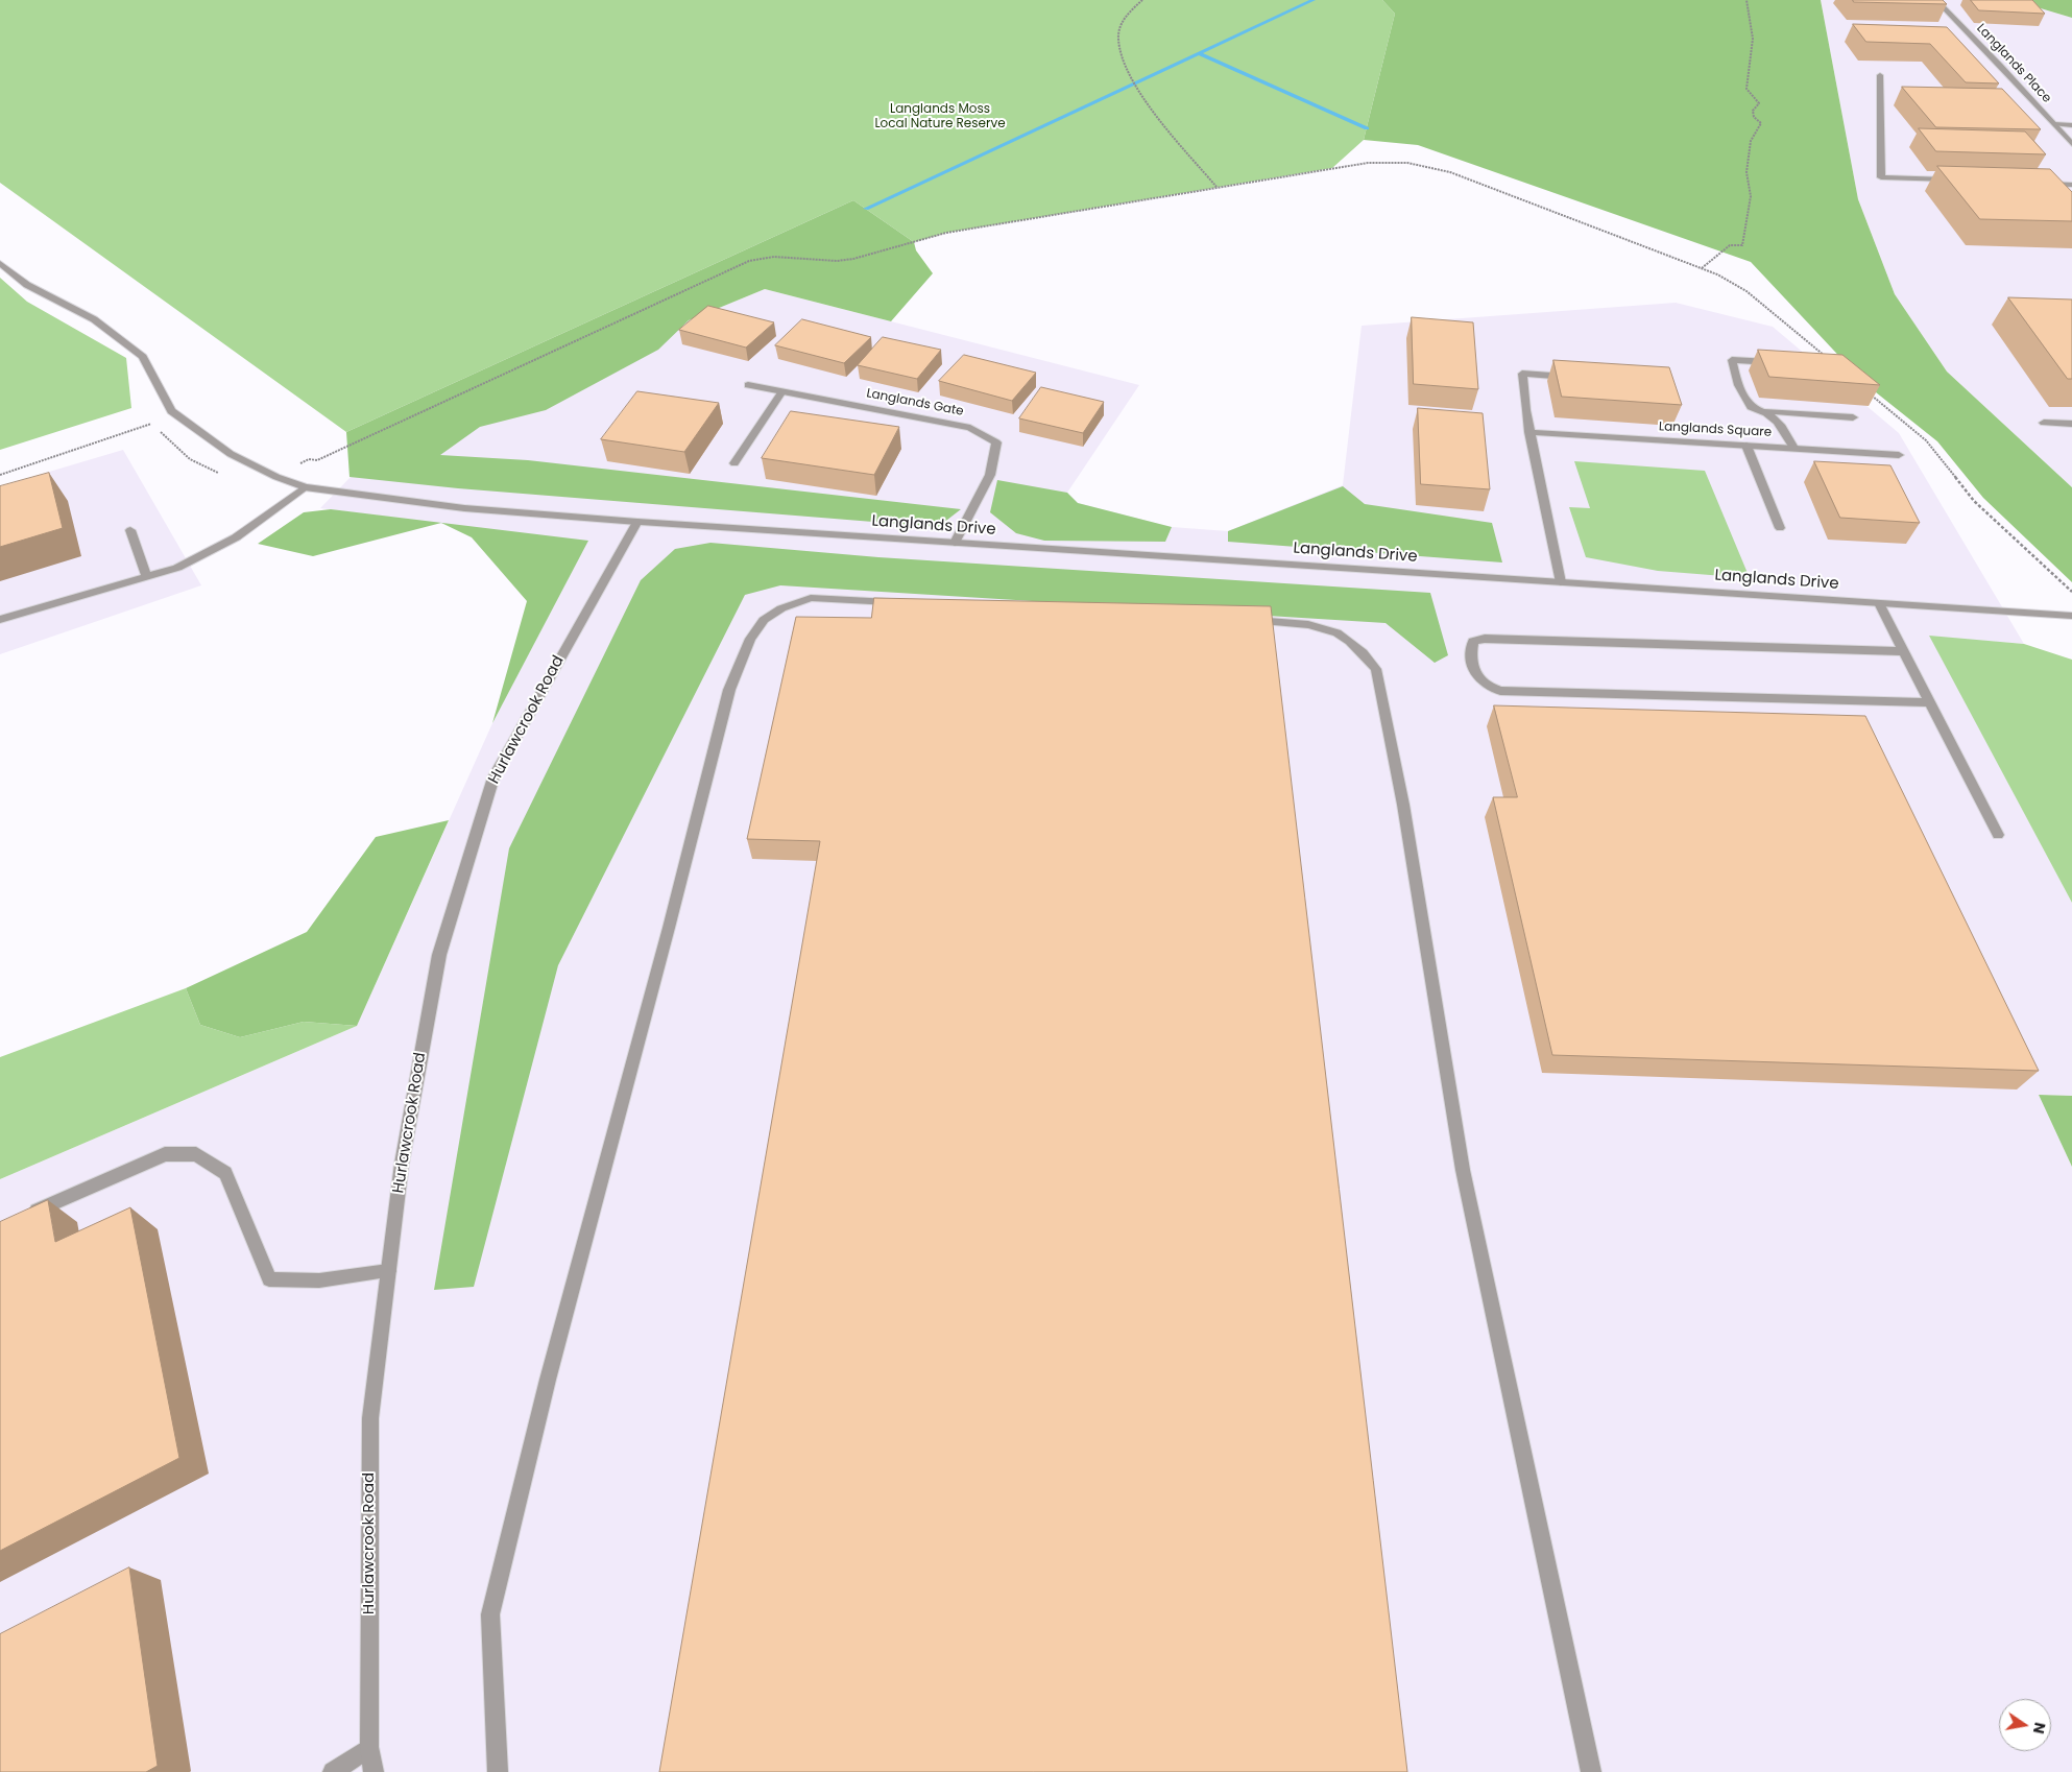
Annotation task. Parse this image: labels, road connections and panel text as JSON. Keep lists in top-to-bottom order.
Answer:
{
  "streets": {
    "street": [
      "Langlands Place",
      "Langlands Gate",
      "Langlands Square",
      "Langlands Drive",
      "Hurlawcrook Road"
    ]
  },
  "crossings": [
    ["Langlands Gate", "Langlands Drive"],
    ["Langlands Drive", "Hurlawcrook Road"]
  ],
  "parks": ["Langlands Moss Local Nature Reserve"],
  "north": "right"
}
